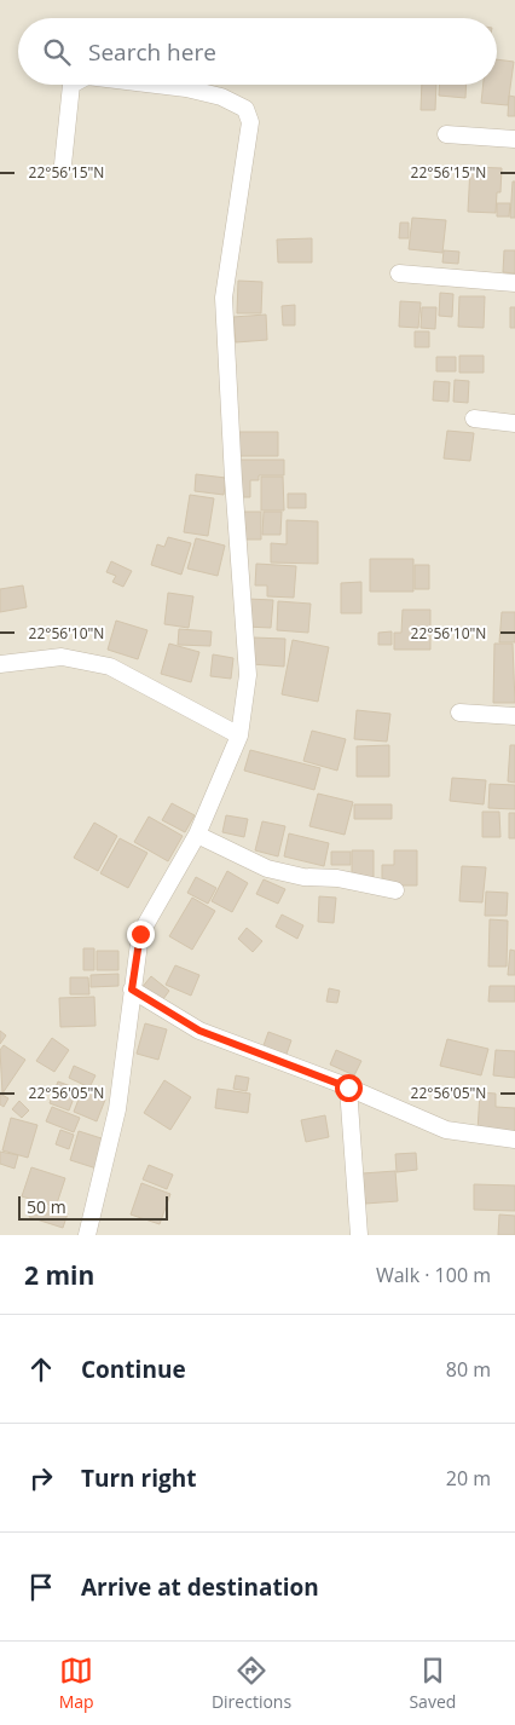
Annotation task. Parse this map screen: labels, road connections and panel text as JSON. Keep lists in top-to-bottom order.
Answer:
{
  "scale_bar": "50 m",
  "page": {
    "search": "Search here",
    "scale": "50 m",
    "heading": ["2 min", "Walk · 100 m"],
    "list": [
      ["Continue", "80 m"],
      ["Turn right", "20 m"],
      "Arrive at destination"
    ],
    "nav": ["Map", "Directions", "Saved"]
  },
  "coordinates": ["22°56'15\"N", "22°56'10\"N", "22°56'05\"N"]
}
